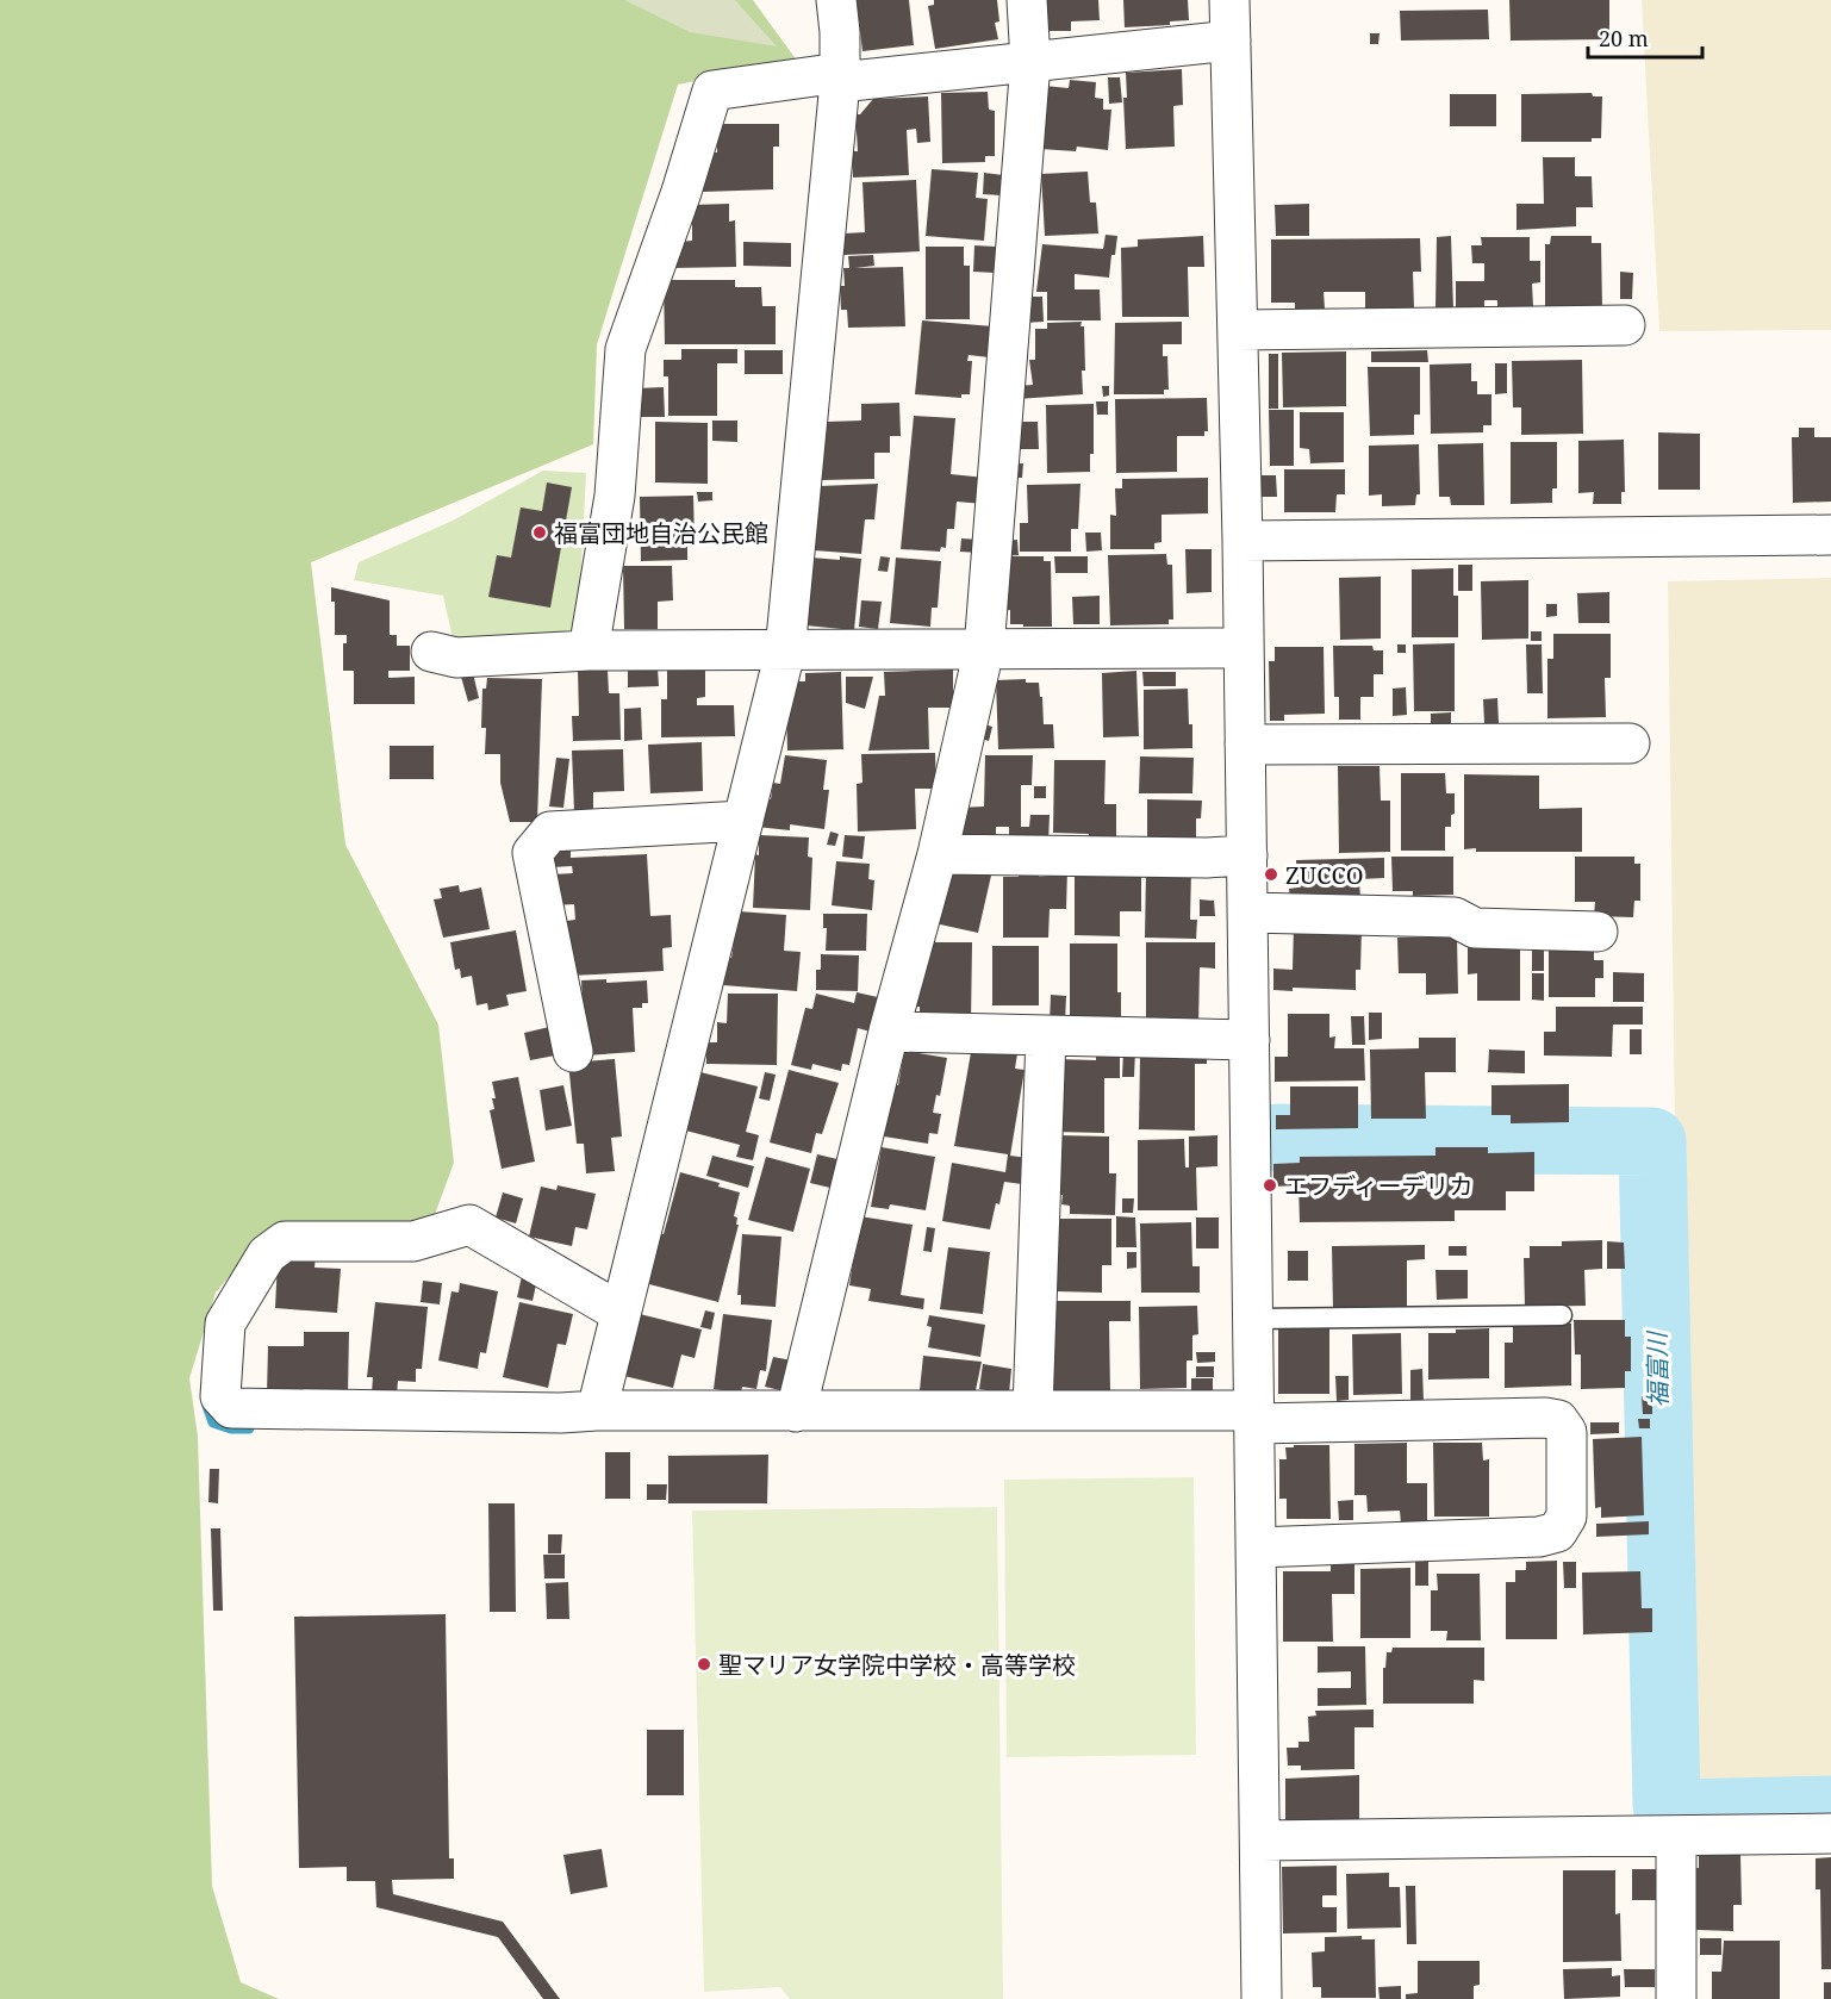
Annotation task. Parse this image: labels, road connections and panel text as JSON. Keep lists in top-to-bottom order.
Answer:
{
  "water": ["福富川"],
  "places": [
    "福富団地自治公民館",
    "ZUCCO",
    "エフディーデリカ",
    "聖マリア女学院中学校・高等学校"
  ],
  "scale_bar": "20 m"
}
